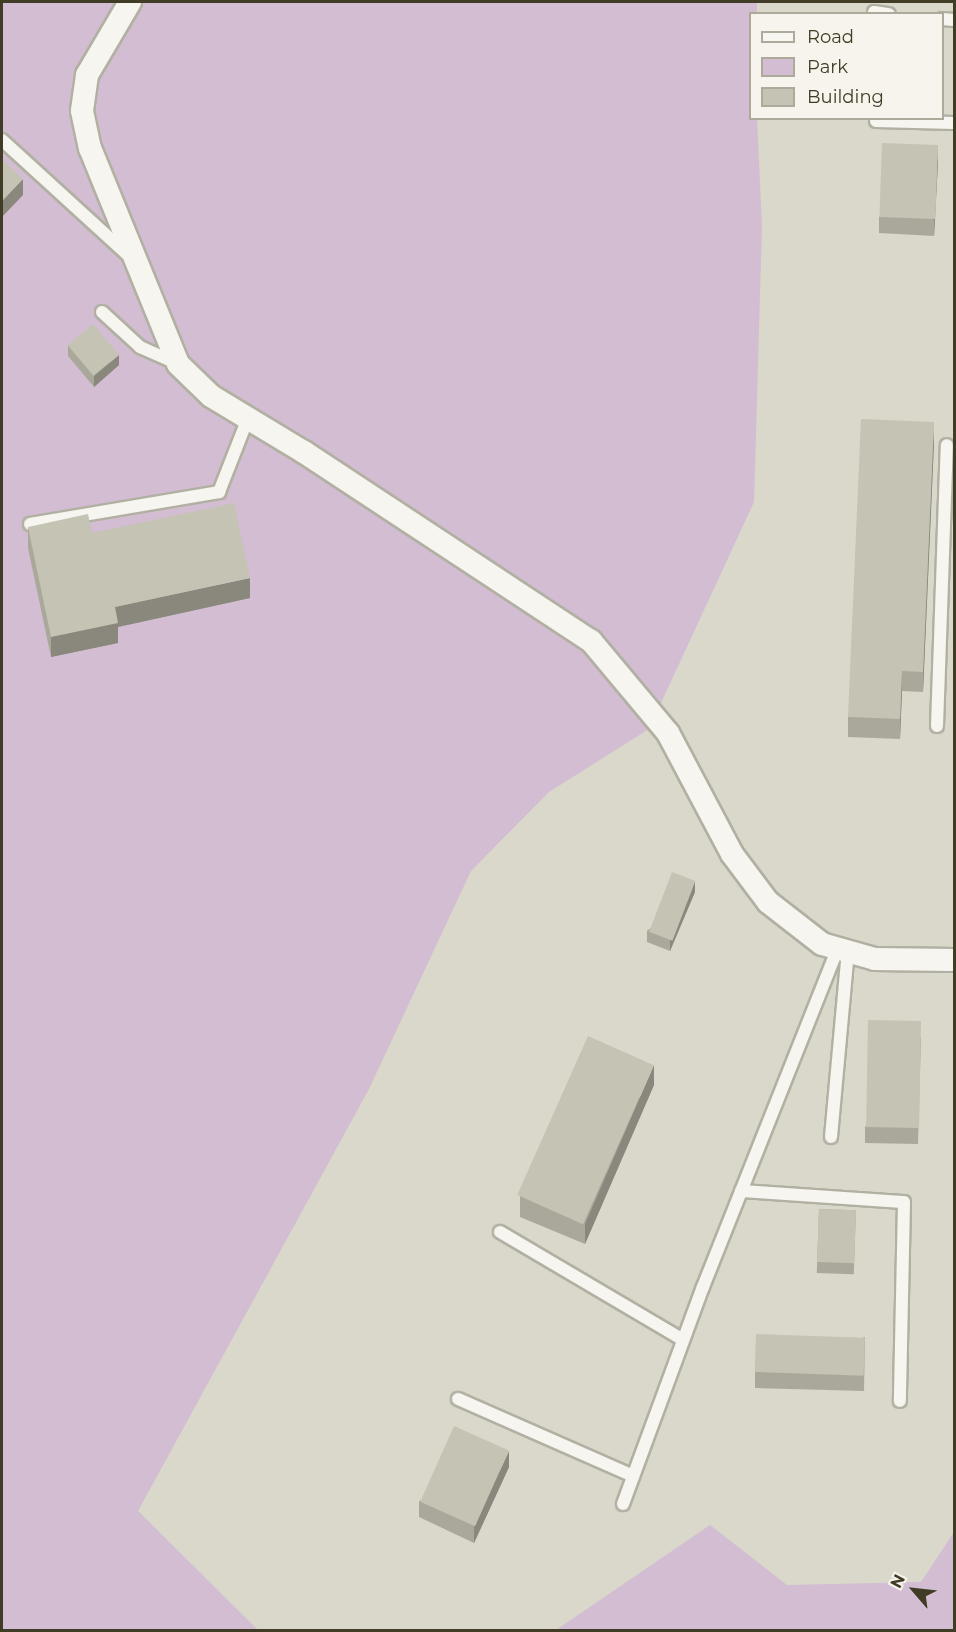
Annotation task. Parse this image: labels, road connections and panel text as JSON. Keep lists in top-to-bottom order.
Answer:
{
  "legend": ["Road", "Park", "Building"],
  "north": "top left"
}
